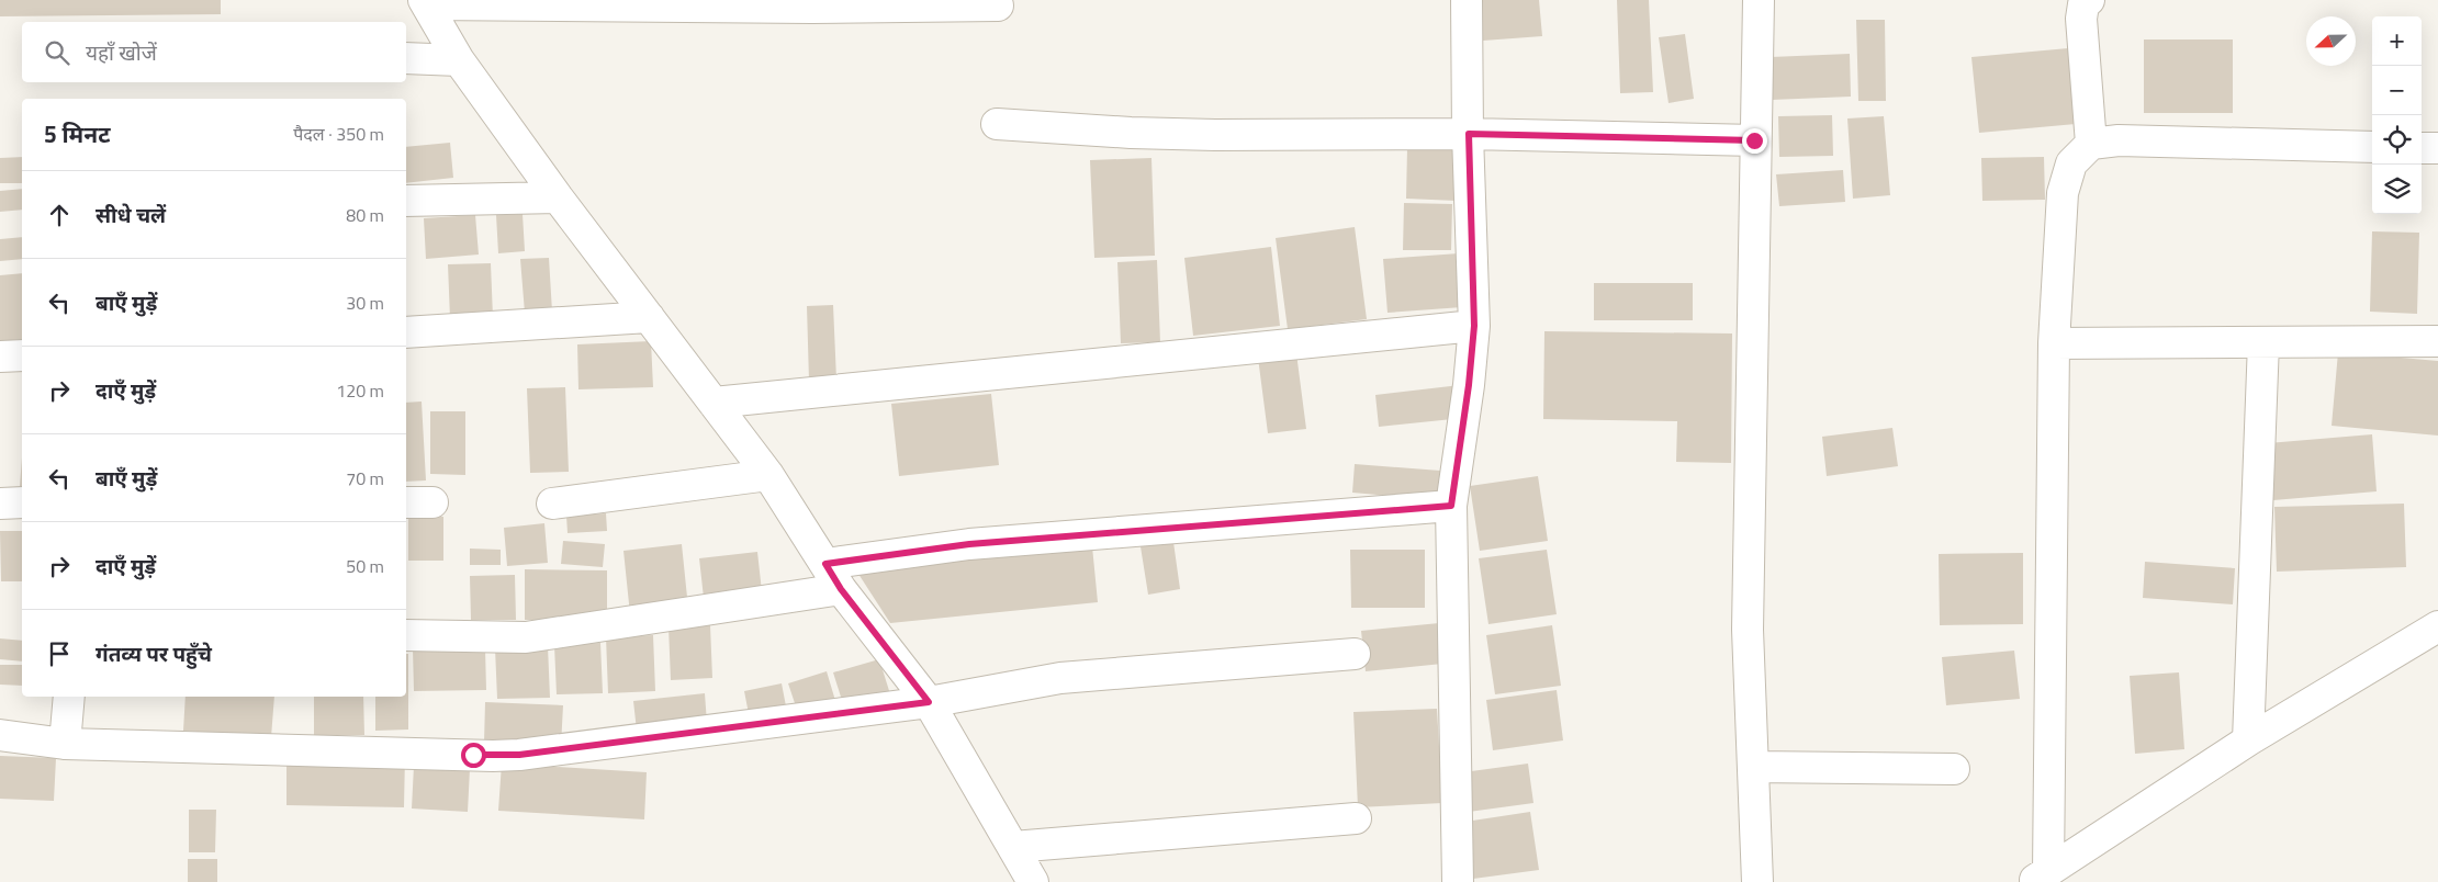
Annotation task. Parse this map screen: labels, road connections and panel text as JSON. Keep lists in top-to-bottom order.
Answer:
{
  "north": "left",
  "page": {
    "map_buttons": ["+", "−"],
    "search": "यहाँ खोजें",
    "heading": ["5 मिनट", "पैदल · 350 m"],
    "list": [
      ["सीधे चलें", "80 m"],
      ["बाएँ मुड़ें", "30 m"],
      ["दाएँ मुड़ें", "120 m"],
      ["बाएँ मुड़ें", "70 m"],
      ["दाएँ मुड़ें", "50 m"],
      "गंतव्य पर पहुँचे"
    ]
  }
}
